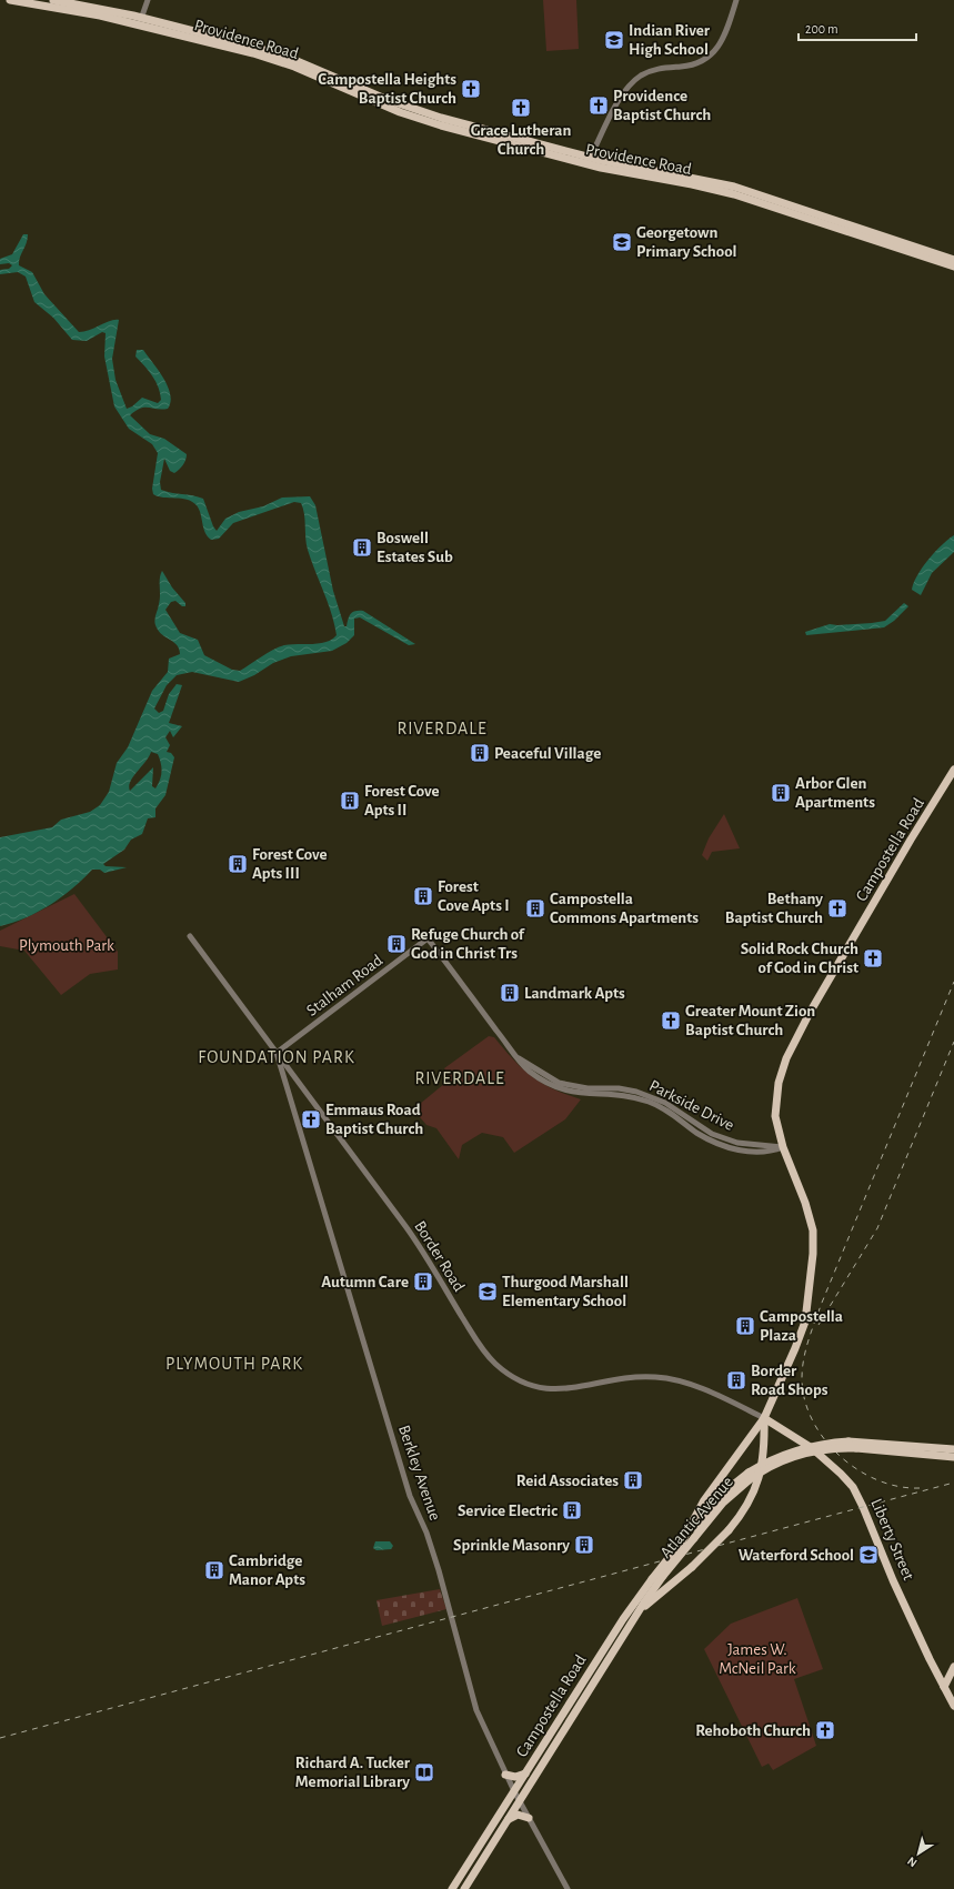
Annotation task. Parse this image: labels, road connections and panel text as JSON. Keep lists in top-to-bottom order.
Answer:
{
  "streets": {
    "main road": [
      "Providence Road",
      "Campostella Road",
      "Atlantic Avenue",
      "Liberty Street"
    ],
    "street": [
      "Stalham Road",
      "Parkside Drive",
      "Border Road",
      "Berkley Avenue"
    ]
  },
  "crossings": [
    ["Campostella Road", "Parkside Drive"],
    ["Campostella Road", "Border Road"],
    ["Campostella Road", "Berkley Avenue"],
    ["Campostella Road", "Atlantic Avenue"],
    ["Campostella Road", "Liberty Street"],
    ["Stalham Road", "Parkside Drive"],
    ["Stalham Road", "Border Road"],
    ["Stalham Road", "Berkley Avenue"],
    ["Border Road", "Berkley Avenue"],
    ["Border Road", "Liberty Street"]
  ],
  "districts": [
    "RIVERDALE",
    "FOUNDATION PARK",
    "RIVERDALE",
    "PLYMOUTH PARK"
  ],
  "parks": ["Plymouth Park", "James W. McNeil Park"],
  "places": {
    "school or university": [
      "Indian River High School",
      "Georgetown Primary School",
      "Thurgood Marshall Elementary School",
      "Waterford School"
    ],
    "church": [
      "Campostella Heights Baptist Church",
      "Providence Baptist Church",
      "Grace Lutheran Church",
      "Bethany Baptist Church",
      "Solid Rock Church of God in Christ",
      "Greater Mount Zion Baptist Church",
      "Emmaus Road Baptist Church",
      "Rehoboth Church"
    ],
    "building": [
      "Boswell Estates Sub",
      "Peaceful Village",
      "Arbor Glen Apartments",
      "Forest Cove Apts II",
      "Forest Cove Apts III",
      "Forest Cove Apts I",
      "Campostella Commons Apartments",
      "Refuge Church of God in Christ Trs",
      "Landmark Apts",
      "Autumn Care",
      "Campostella Plaza",
      "Border Road Shops",
      "Reid Associates",
      "Service Electric",
      "Sprinkle Masonry",
      "Cambridge Manor Apts"
    ],
    "library": ["Richard A. Tucker Memorial Library"]
  },
  "scale_bar": "200 m",
  "north": "bottom left"
}
